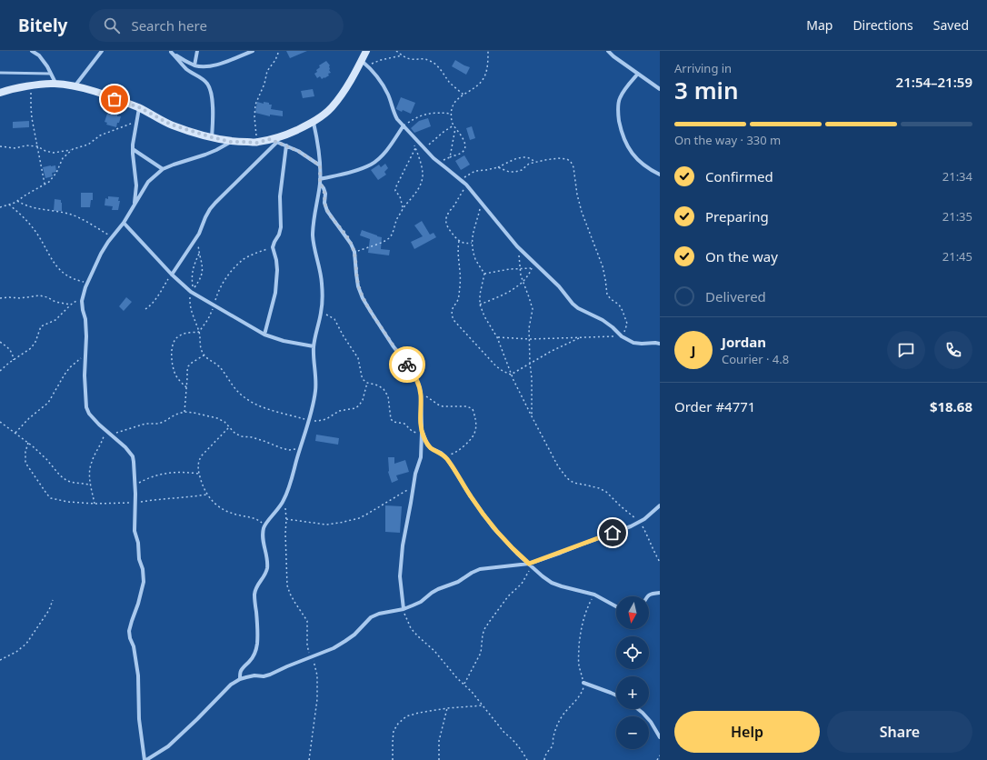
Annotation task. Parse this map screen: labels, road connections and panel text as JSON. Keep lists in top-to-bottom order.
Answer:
{
  "north": "bottom",
  "page": {
    "header": "Bitely",
    "search": "Search here",
    "nav": ["Map", "Directions", "Saved"],
    "heading": ["3 min", "Arriving in", "21:54–21:59"],
    "panel": [
      "Jordan",
      "Courier · 4.8",
      "Order #4771",
      "$18.68"
    ],
    "bar": "On the way · 330 m",
    "list": [
      ["Confirmed", "21:34"],
      ["Preparing", "21:35"],
      ["On the way", "21:45"],
      "Delivered"
    ],
    "round": "J",
    "map_buttons": ["+", "−"],
    "buttons": ["Help", "Share"]
  }
}
